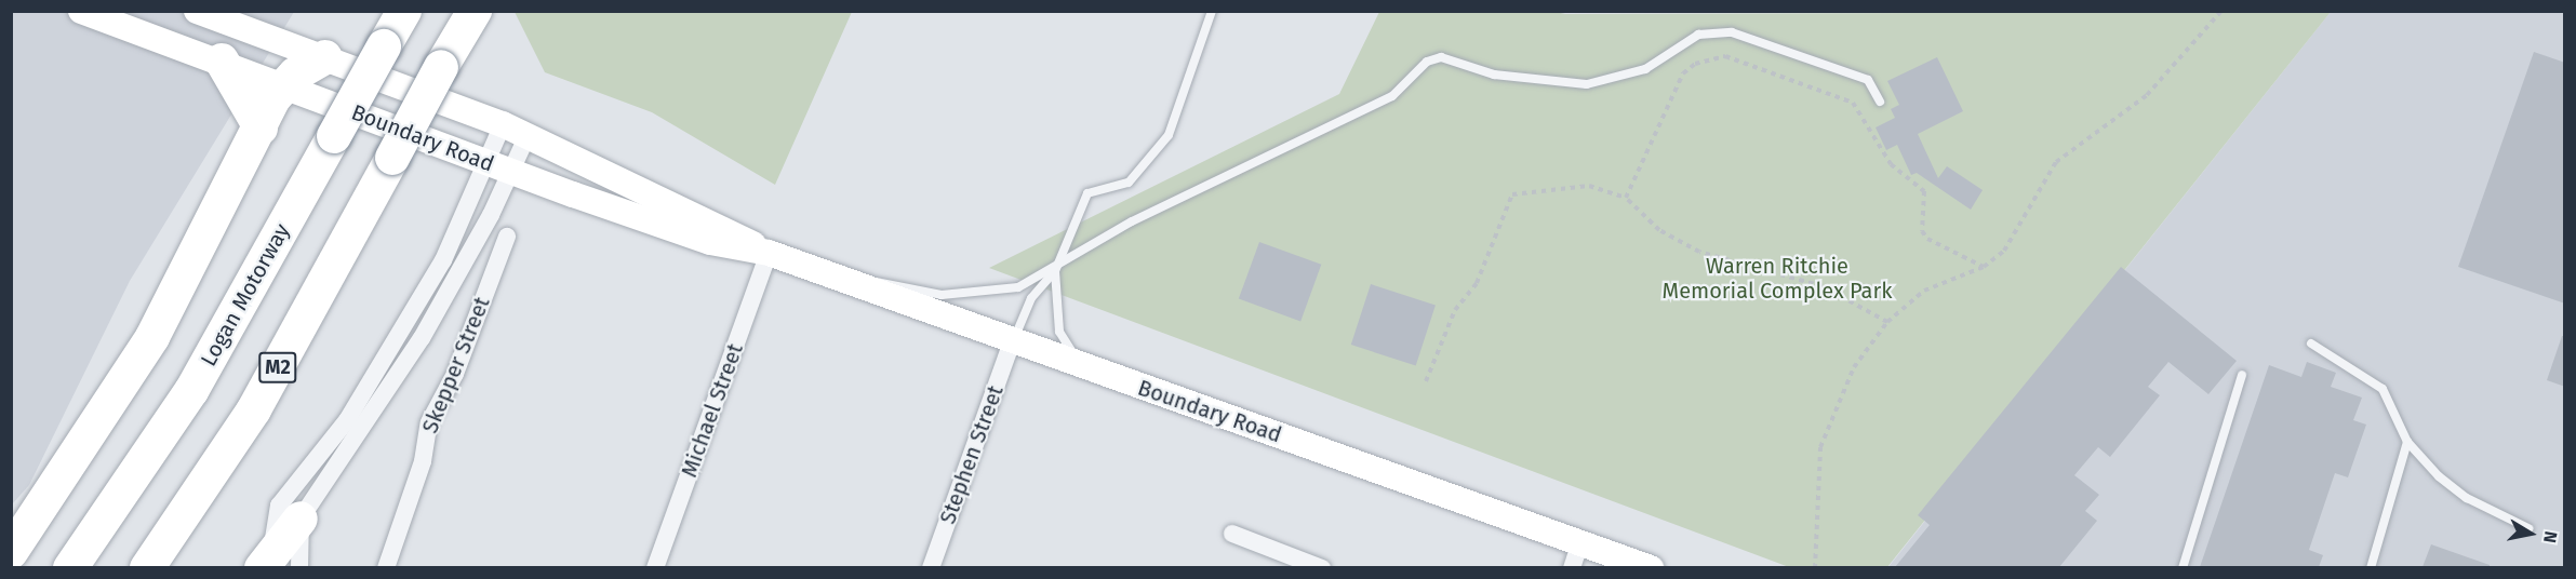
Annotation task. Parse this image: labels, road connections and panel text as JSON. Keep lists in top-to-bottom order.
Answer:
{
  "streets": {
    "highway": ["Logan Motorway", "M2"],
    "main road": ["Boundary Road"],
    "street": ["Skepper Street", "Michael Street", "Stephen Street"]
  },
  "crossings": [
    ["Boundary Road", "Michael Street"],
    ["Boundary Road", "Stephen Street"]
  ],
  "parks": ["Warren Ritchie Memorial Complex Park"],
  "north": "right"
}
